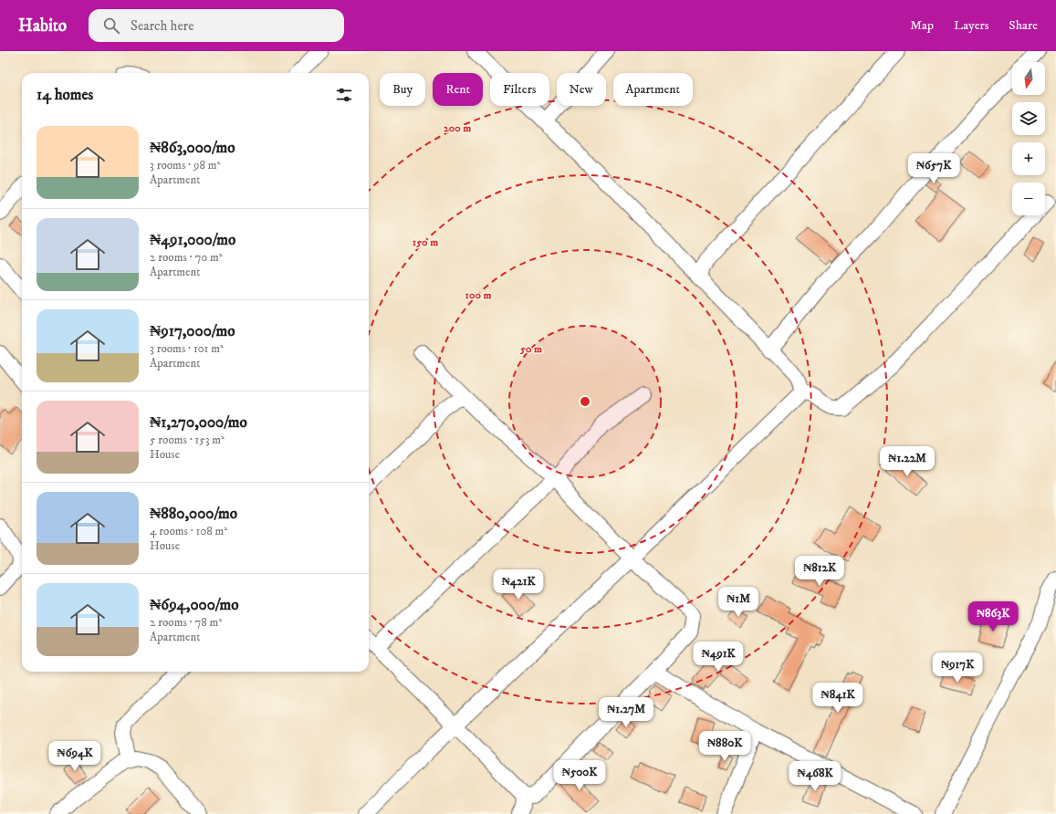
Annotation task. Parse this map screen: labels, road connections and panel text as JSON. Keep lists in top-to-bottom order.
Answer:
{
  "north": "bottom",
  "page": {
    "header": "Habito",
    "search": "Search here",
    "nav": ["Map", "Layers", "Share"],
    "map_buttons": ["+", "−"],
    "chip": [
      "Buy",
      "Rent",
      "Filters",
      "New",
      "Apartment"
    ],
    "heading": "14 homes",
    "list": [
      {
        "name": "₦863,000/mo",
        "note": "3 rooms · 98 m² · Apartment"
      },
      {
        "name": "₦491,000/mo",
        "note": "2 rooms · 70 m² · Apartment"
      },
      {
        "name": "₦917,000/mo",
        "note": "3 rooms · 101 m² · Apartment"
      },
      {
        "name": "₦1,270,000/mo",
        "note": "5 rooms · 153 m² · House"
      },
      {
        "name": "₦880,000/mo",
        "note": "4 rooms · 108 m² · House"
      },
      {
        "name": "₦694,000/mo",
        "note": "2 rooms · 78 m² · Apartment"
      }
    ],
    "price": [
      "₦657K",
      "₦1.22M",
      "₦812K",
      "₦421K",
      "₦1M",
      "₦863K",
      "₦491K",
      "₦917K",
      "₦841K",
      "₦1.27M",
      "₦880K",
      "₦694K",
      "₦500K",
      "₦468K"
    ]
  },
  "rings": [
    "200 m",
    "150 m",
    "100 m",
    "50 m"
  ]
}
